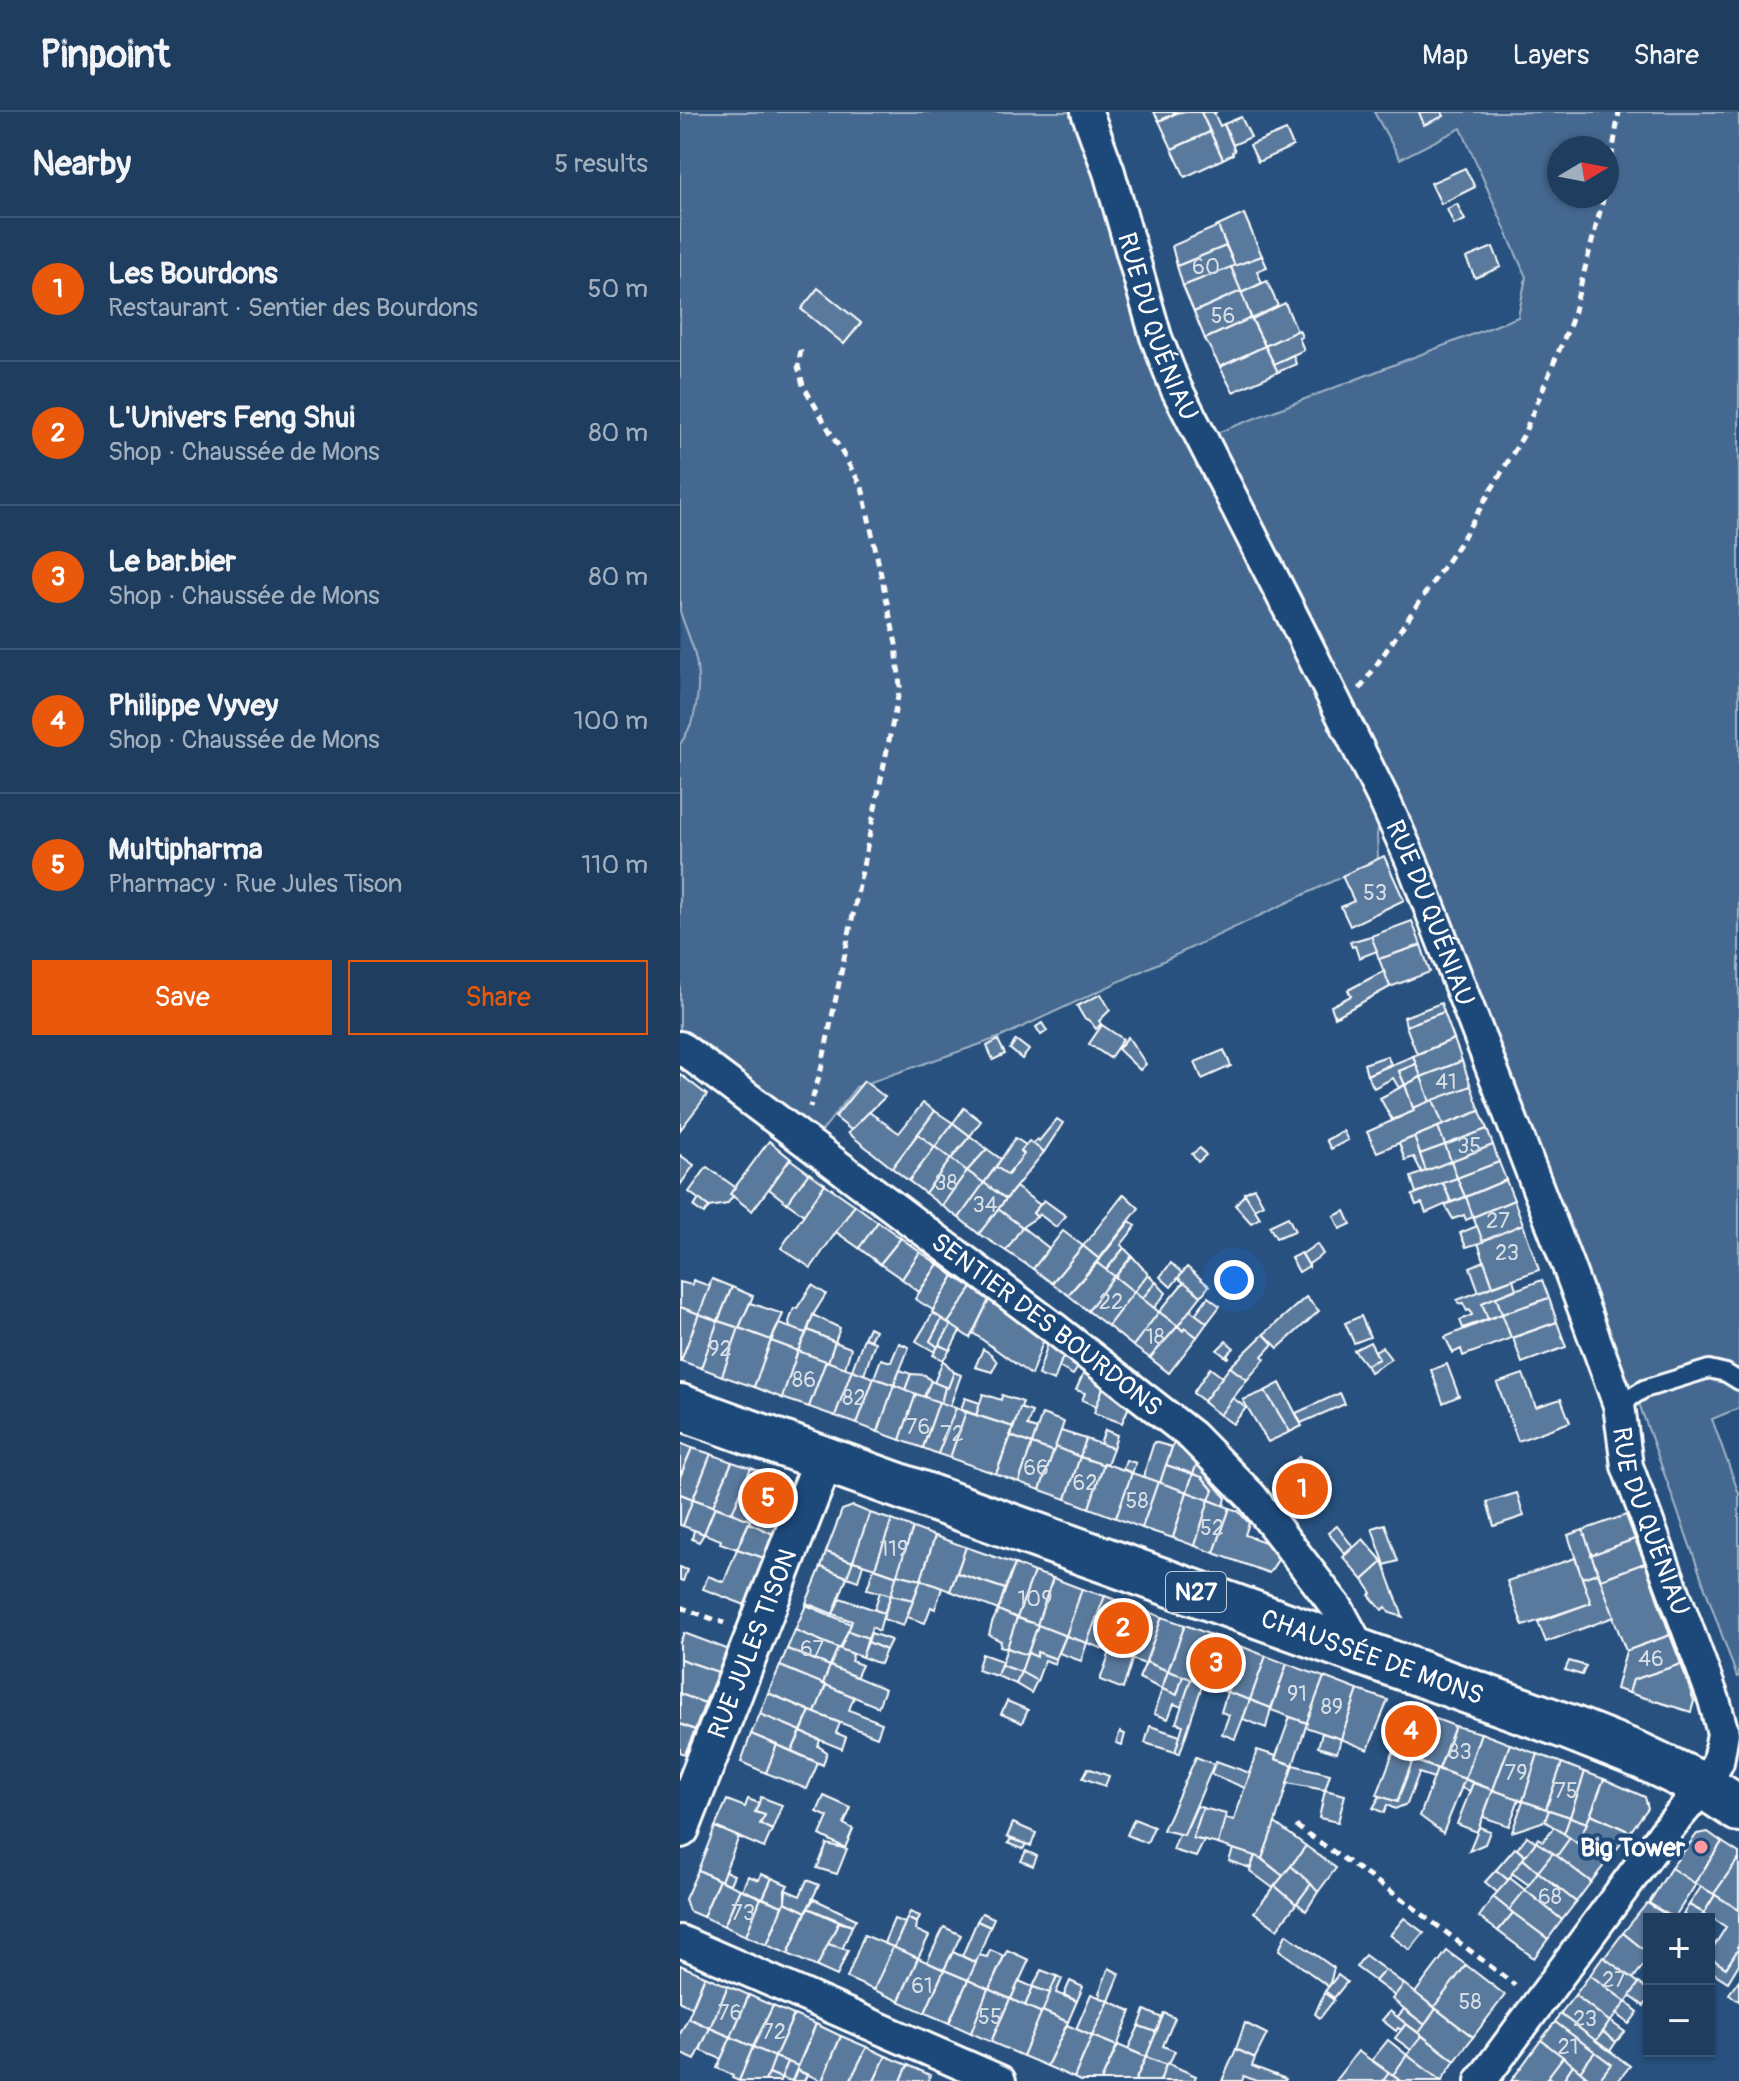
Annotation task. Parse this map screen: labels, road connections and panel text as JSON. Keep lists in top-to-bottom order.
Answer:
{
  "streets": {
    "main road": ["N27", "CHAUSSÉE DE MONS"],
    "street": ["RUE DU QUÉNIAU", "SENTIER DES BOURDONS", "RUE JULES TISON"]
  },
  "crossings": [
    ["RUE DU QUÉNIAU", "CHAUSSÉE DE MONS"],
    ["SENTIER DES BOURDONS", "CHAUSSÉE DE MONS"],
    ["RUE JULES TISON", "CHAUSSÉE DE MONS"]
  ],
  "places": ["Big Tower"],
  "house_numbers": [
    "60",
    "56",
    "53",
    "41",
    "35",
    "38",
    "34",
    "27",
    "23",
    "22",
    "18",
    "92",
    "86",
    "82",
    "76",
    "72",
    "66",
    "62",
    "58",
    "52",
    "119",
    "109",
    "67",
    "46",
    "91",
    "89",
    "83",
    "79",
    "75",
    "68",
    "73",
    "27",
    "61",
    "58",
    "76",
    "55",
    "23",
    "72",
    "21"
  ],
  "north": "right",
  "page": {
    "header": "Pinpoint",
    "nav": ["Map", "Layers", "Share"],
    "heading": ["Nearby", "5 results"],
    "list": [
      {
        "mark": "1",
        "name": "Les Bourdons",
        "note": "Restaurant · Sentier des Bourdons",
        "value": "50 m"
      },
      {
        "mark": "2",
        "name": "L'Univers Feng Shui",
        "note": "Shop · Chaussée de Mons",
        "value": "80 m"
      },
      {
        "mark": "3",
        "name": "Le bar.bier",
        "note": "Shop · Chaussée de Mons",
        "value": "80 m"
      },
      {
        "mark": "4",
        "name": "Philippe Vyvey",
        "note": "Shop · Chaussée de Mons",
        "value": "100 m"
      },
      {
        "mark": "5",
        "name": "Multipharma",
        "note": "Pharmacy · Rue Jules Tison",
        "value": "110 m"
      }
    ],
    "buttons": ["Save", "Share"],
    "pins": [
      "1",
      "5",
      "2",
      "3",
      "4"
    ],
    "map_buttons": ["+", "−"]
  }
}
